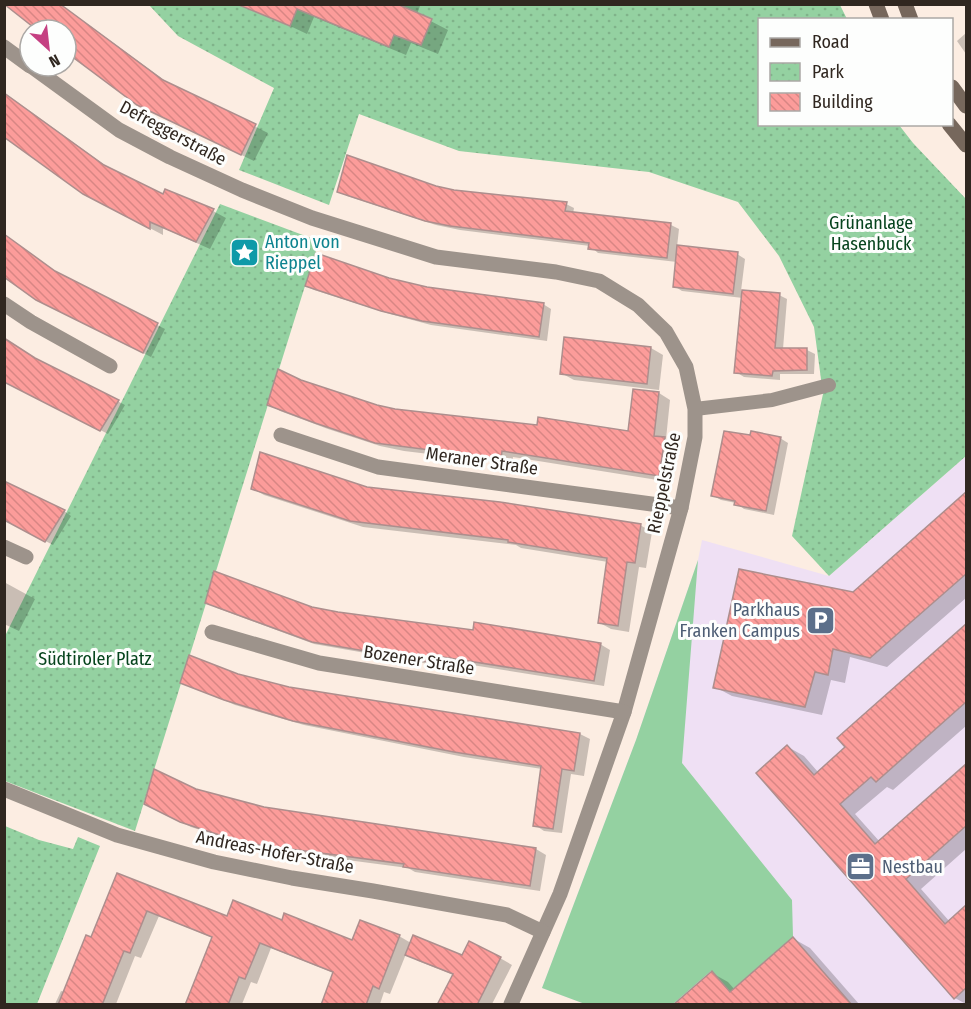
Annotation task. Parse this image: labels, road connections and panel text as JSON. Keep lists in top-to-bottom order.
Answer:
{
  "streets": {
    "street": [
      "Defreggerstraße",
      "Meraner Straße",
      "Rieppelstraße",
      "Bozener Straße",
      "Andreas-Hofer-Straße"
    ]
  },
  "crossings": [
    ["Defreggerstraße", "Rieppelstraße"],
    ["Meraner Straße", "Rieppelstraße"],
    ["Rieppelstraße", "Bozener Straße"],
    ["Rieppelstraße", "Andreas-Hofer-Straße"]
  ],
  "parks": ["Grünanlage Hasenbuck", "Südtiroler Platz"],
  "places": {
    "place": ["Anton von Rieppel"],
    "parking": ["Parkhaus Franken Campus"],
    "office": ["Nestbau"]
  },
  "legend": ["Road", "Park", "Building"],
  "north": "bottom right"
}
